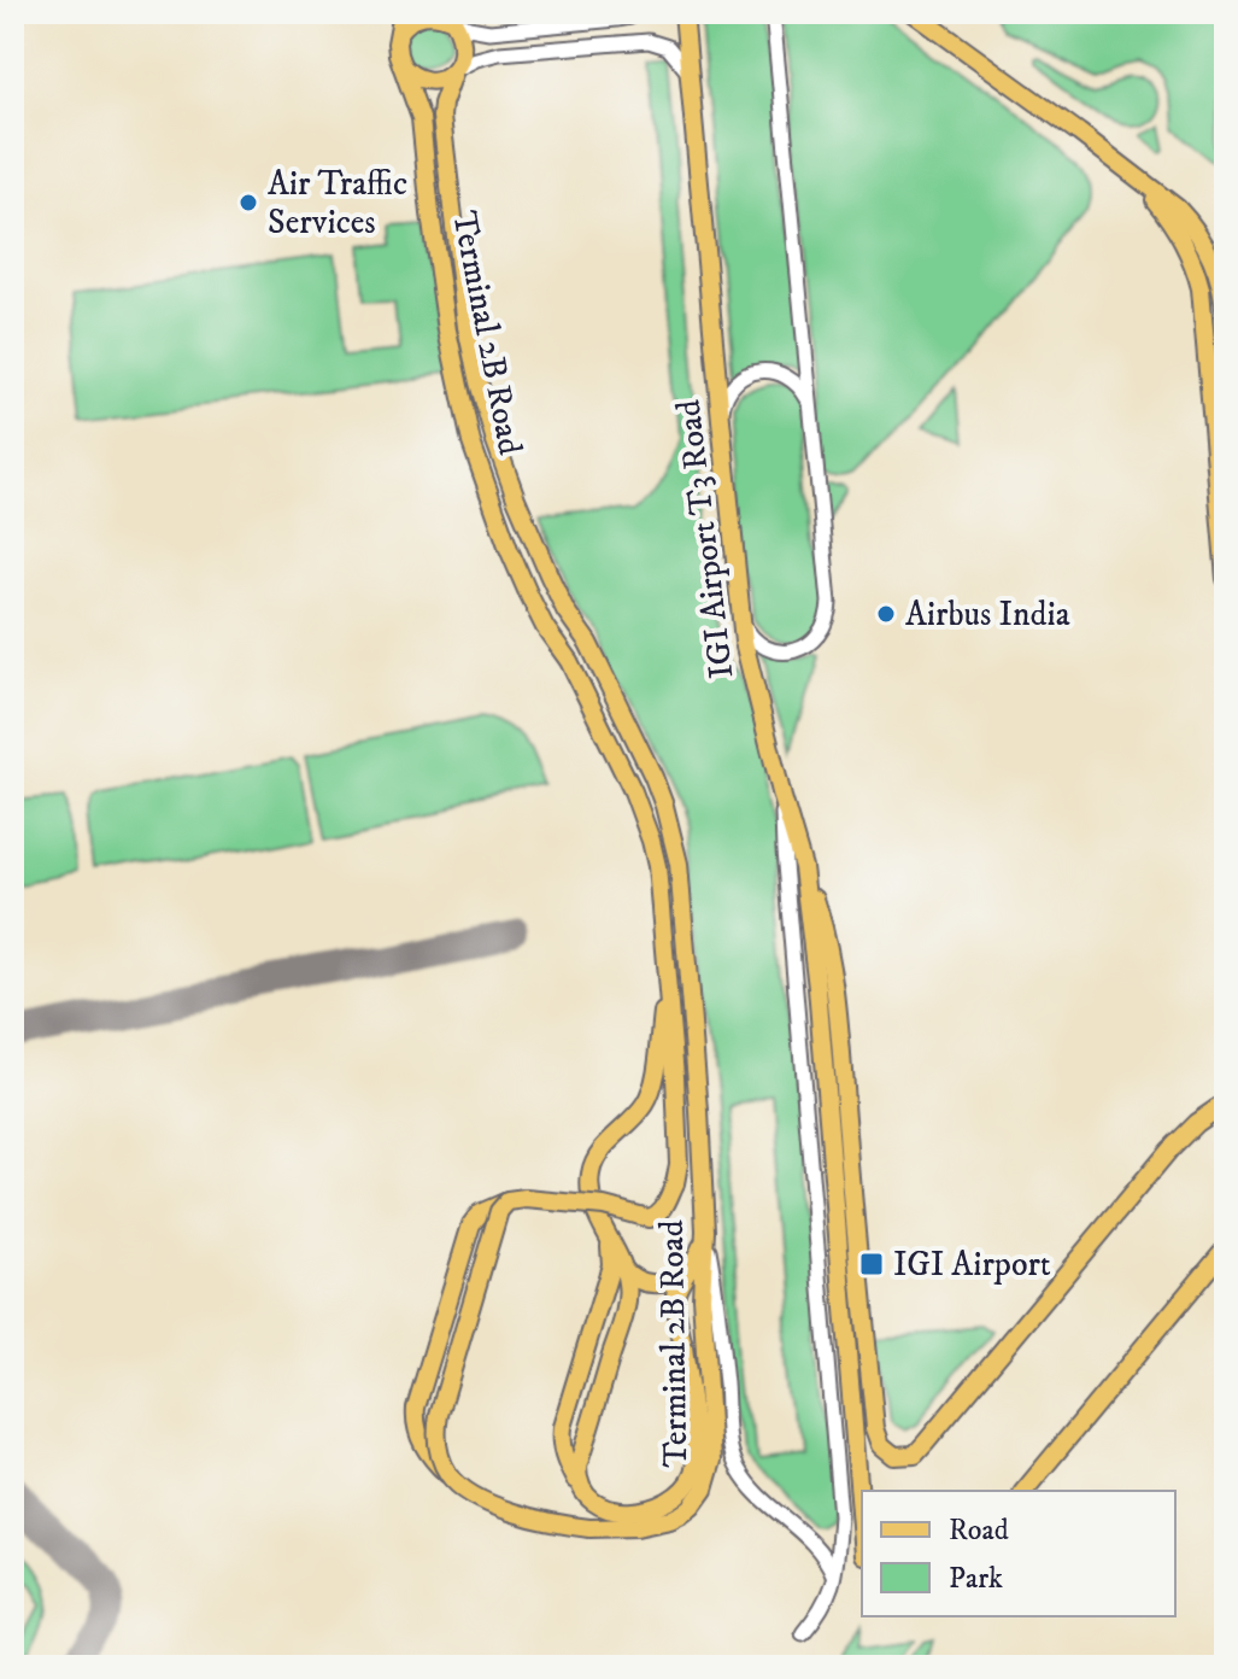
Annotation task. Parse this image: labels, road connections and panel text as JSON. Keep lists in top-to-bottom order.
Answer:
{
  "streets": {
    "main road": ["Terminal 2B Road", "IGI Airport T3 Road"]
  },
  "places": {
    "other": ["Air Traffic Services", "Airbus India"],
    "transit": ["IGI Airport"]
  },
  "legend": ["Road", "Park"]
}
